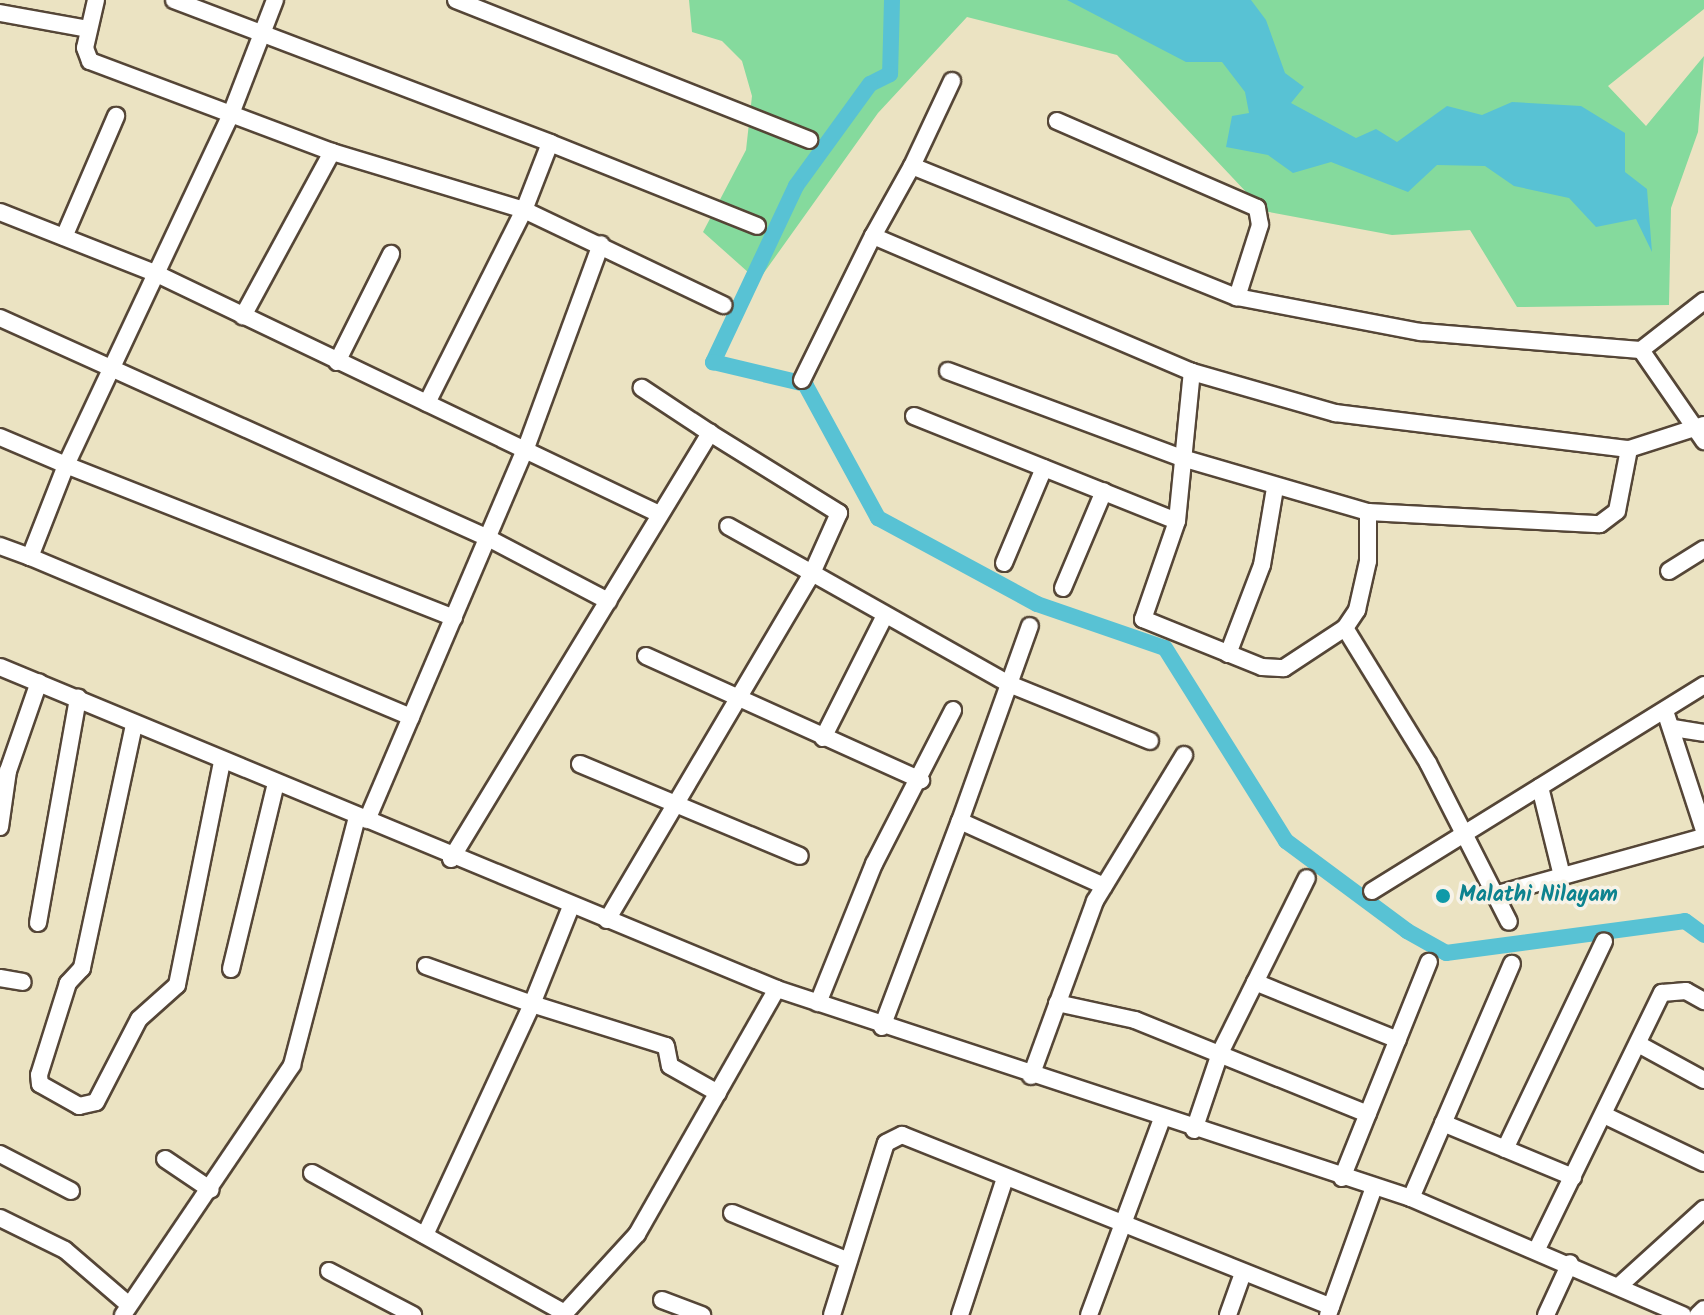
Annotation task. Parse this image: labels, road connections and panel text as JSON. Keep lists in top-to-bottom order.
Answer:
{
  "places": ["Malathi Nilayam"]
}
